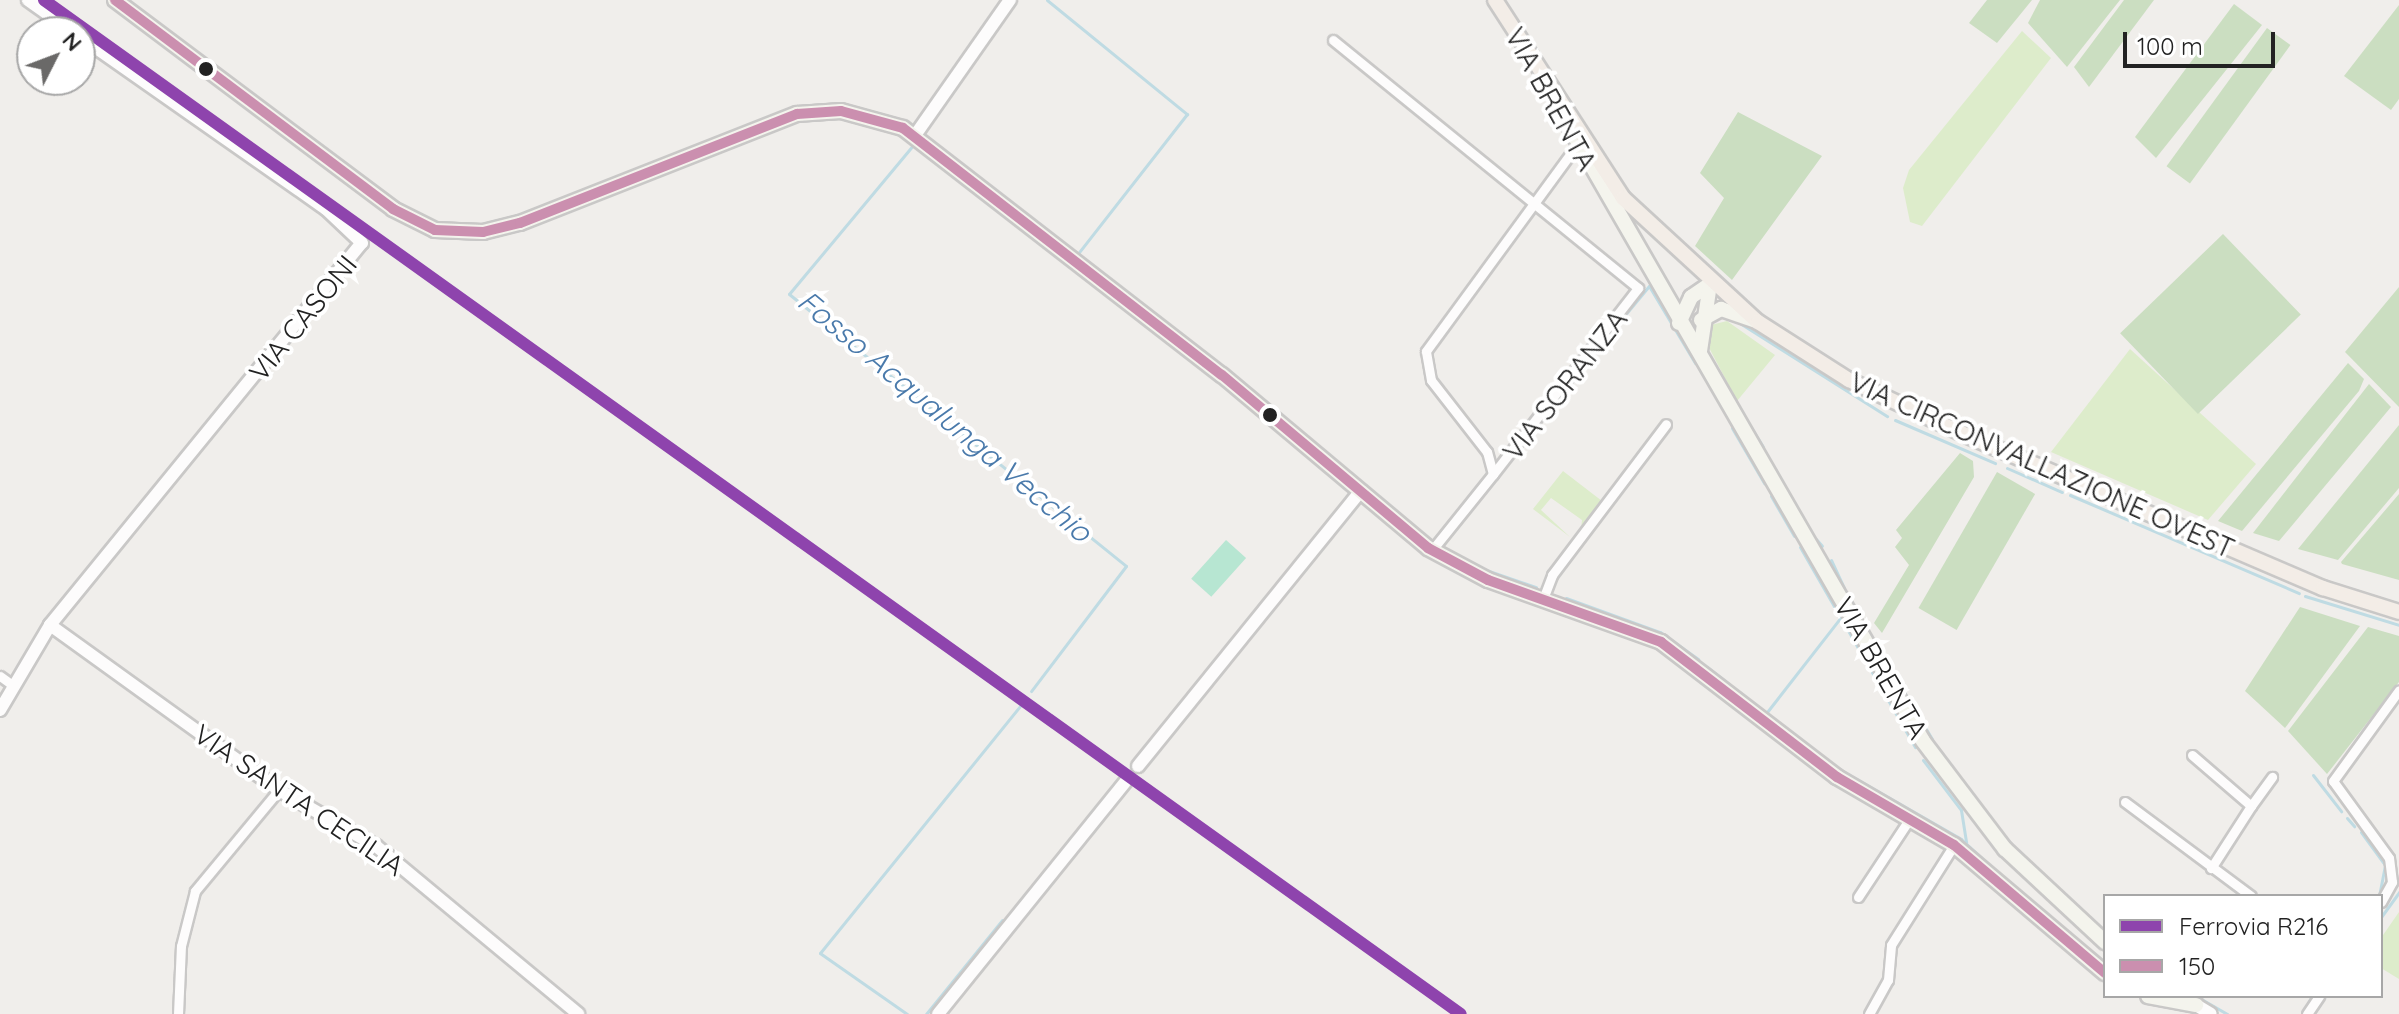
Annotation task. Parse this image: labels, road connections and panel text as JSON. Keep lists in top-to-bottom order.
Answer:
{
  "streets": {
    "main road": ["VIA BRENTA", "VIA CIRCONVALLAZIONE OVEST"],
    "street": ["VIA CASONI", "VIA SORANZA", "VIA SANTA CECILIA"]
  },
  "crossings": [
    ["VIA BRENTA", "VIA SORANZA"],
    ["VIA BRENTA", "VIA CIRCONVALLAZIONE OVEST"],
    ["VIA CASONI", "VIA SANTA CECILIA"]
  ],
  "water": ["Fosso Acqualunga Vecchio"],
  "lines": ["rail line R216", "transit line 150"],
  "legend": ["Ferrovia R216", "150"],
  "scale_bar": "100 m",
  "north": "top right"
}
